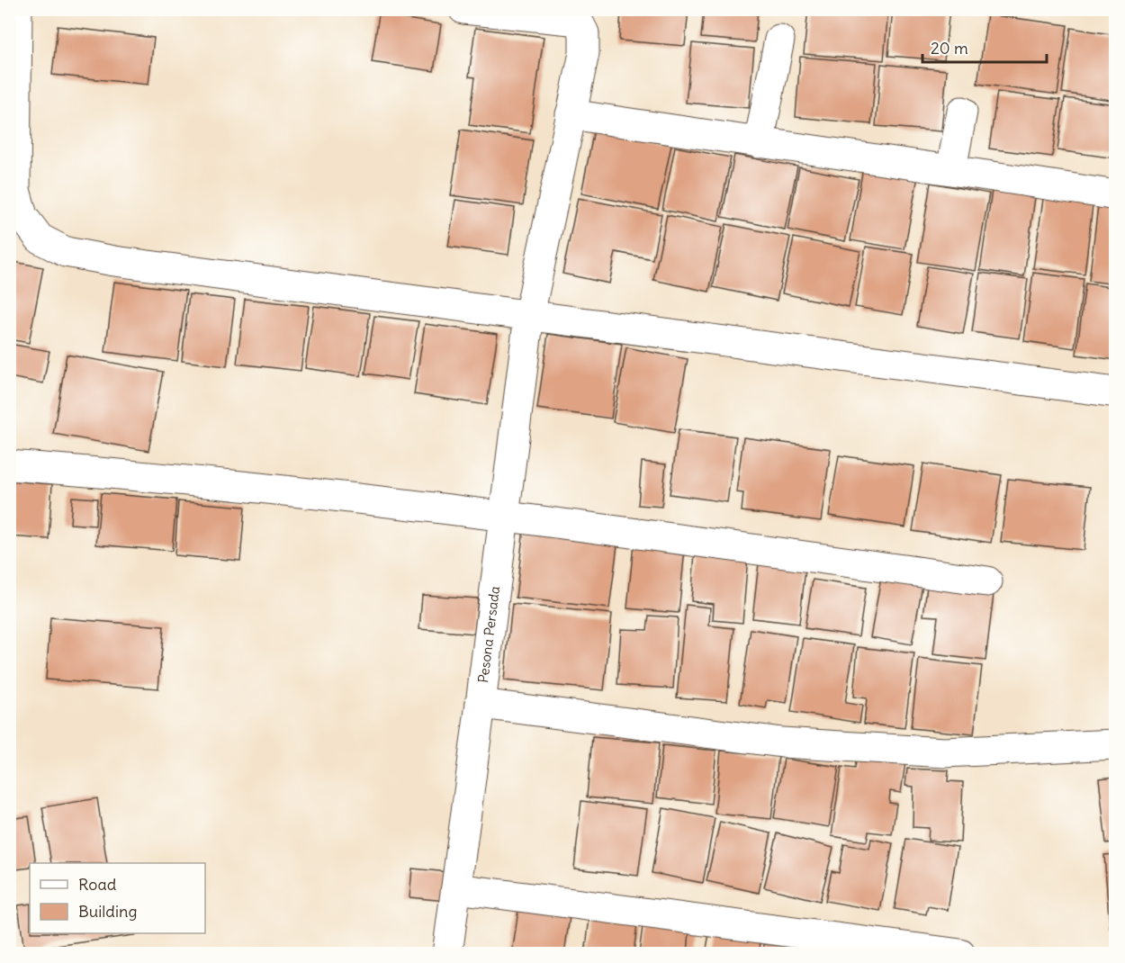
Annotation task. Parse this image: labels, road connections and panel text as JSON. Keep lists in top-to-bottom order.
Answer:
{
  "streets": {
    "street": ["Pesona Persada"]
  },
  "legend": ["Road", "Building"],
  "scale_bar": "20 m"
}
